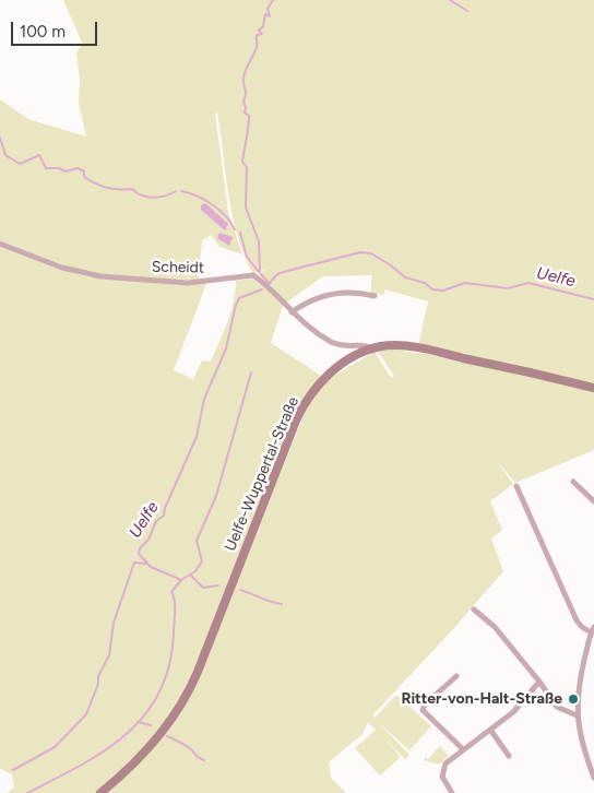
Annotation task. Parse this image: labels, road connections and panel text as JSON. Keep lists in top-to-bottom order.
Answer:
{
  "streets": {
    "main road": ["Uelfe-Wuppertal-Straße"],
    "street": ["Scheidt"]
  },
  "water": ["Uelfe"],
  "places": ["Ritter-von-Halt-Straße"],
  "scale_bar": "100 m"
}
